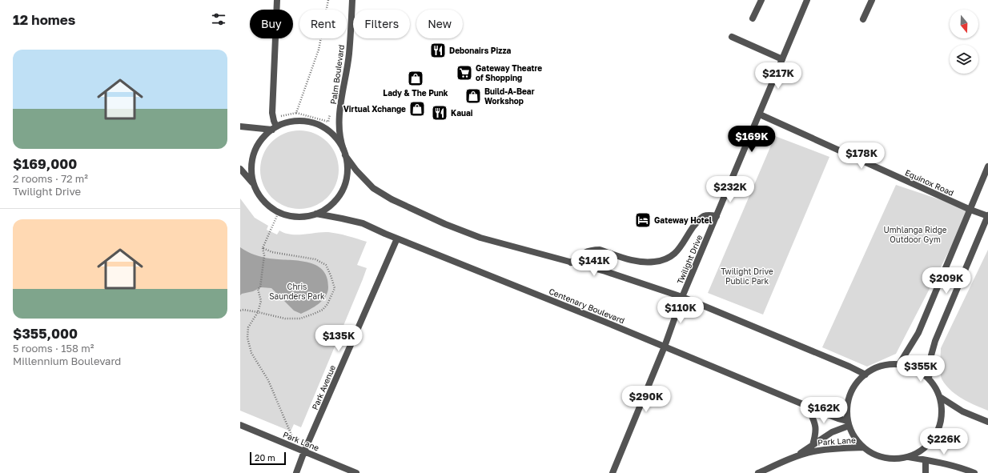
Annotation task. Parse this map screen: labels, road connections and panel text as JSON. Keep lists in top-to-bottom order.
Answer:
{
  "streets": {
    "street": [
      "Palm Boulevard",
      "Equinox Road",
      "Twilight Drive",
      "Centenary Boulevard",
      "Park Avenue",
      "Park Lane"
    ]
  },
  "crossings": [
    ["Palm Boulevard", "Centenary Boulevard"],
    ["Equinox Road", "Twilight Drive"],
    ["Twilight Drive", "Centenary Boulevard"],
    ["Centenary Boulevard", "Park Avenue"],
    ["Centenary Boulevard", "Park Lane"],
    ["Park Avenue", "Park Lane"]
  ],
  "parks": ["Umhlanga Ridge Outdoor Gym", "Twilight Drive Public Park", "Chris Saunders Park"],
  "places": {
    "restaurant": ["Debonairs Pizza", "Kauai"],
    "supermarket": ["Gateway Theatre of Shopping"],
    "shop": ["Lady & The Punk", "Build-A-Bear Workshop", "Virtual Xchange"],
    "hotel": ["Gateway Hotel"]
  },
  "scale_bar": "20 m",
  "north": "bottom",
  "page": {
    "heading": "12 homes",
    "chip": [
      "Buy",
      "Rent",
      "Filters",
      "New"
    ],
    "list": [
      {
        "name": "$169,000",
        "note": "2 rooms · 72 m² · Twilight Drive"
      },
      {
        "name": "$355,000",
        "note": "5 rooms · 158 m² · Millennium Boulevard"
      }
    ],
    "price": [
      "$217K",
      "$169K",
      "$178K",
      "$232K",
      "$141K",
      "$209K",
      "$110K",
      "$135K",
      "$355K",
      "$290K",
      "$162K",
      "$226K"
    ],
    "scale": "20 m"
  }
}
